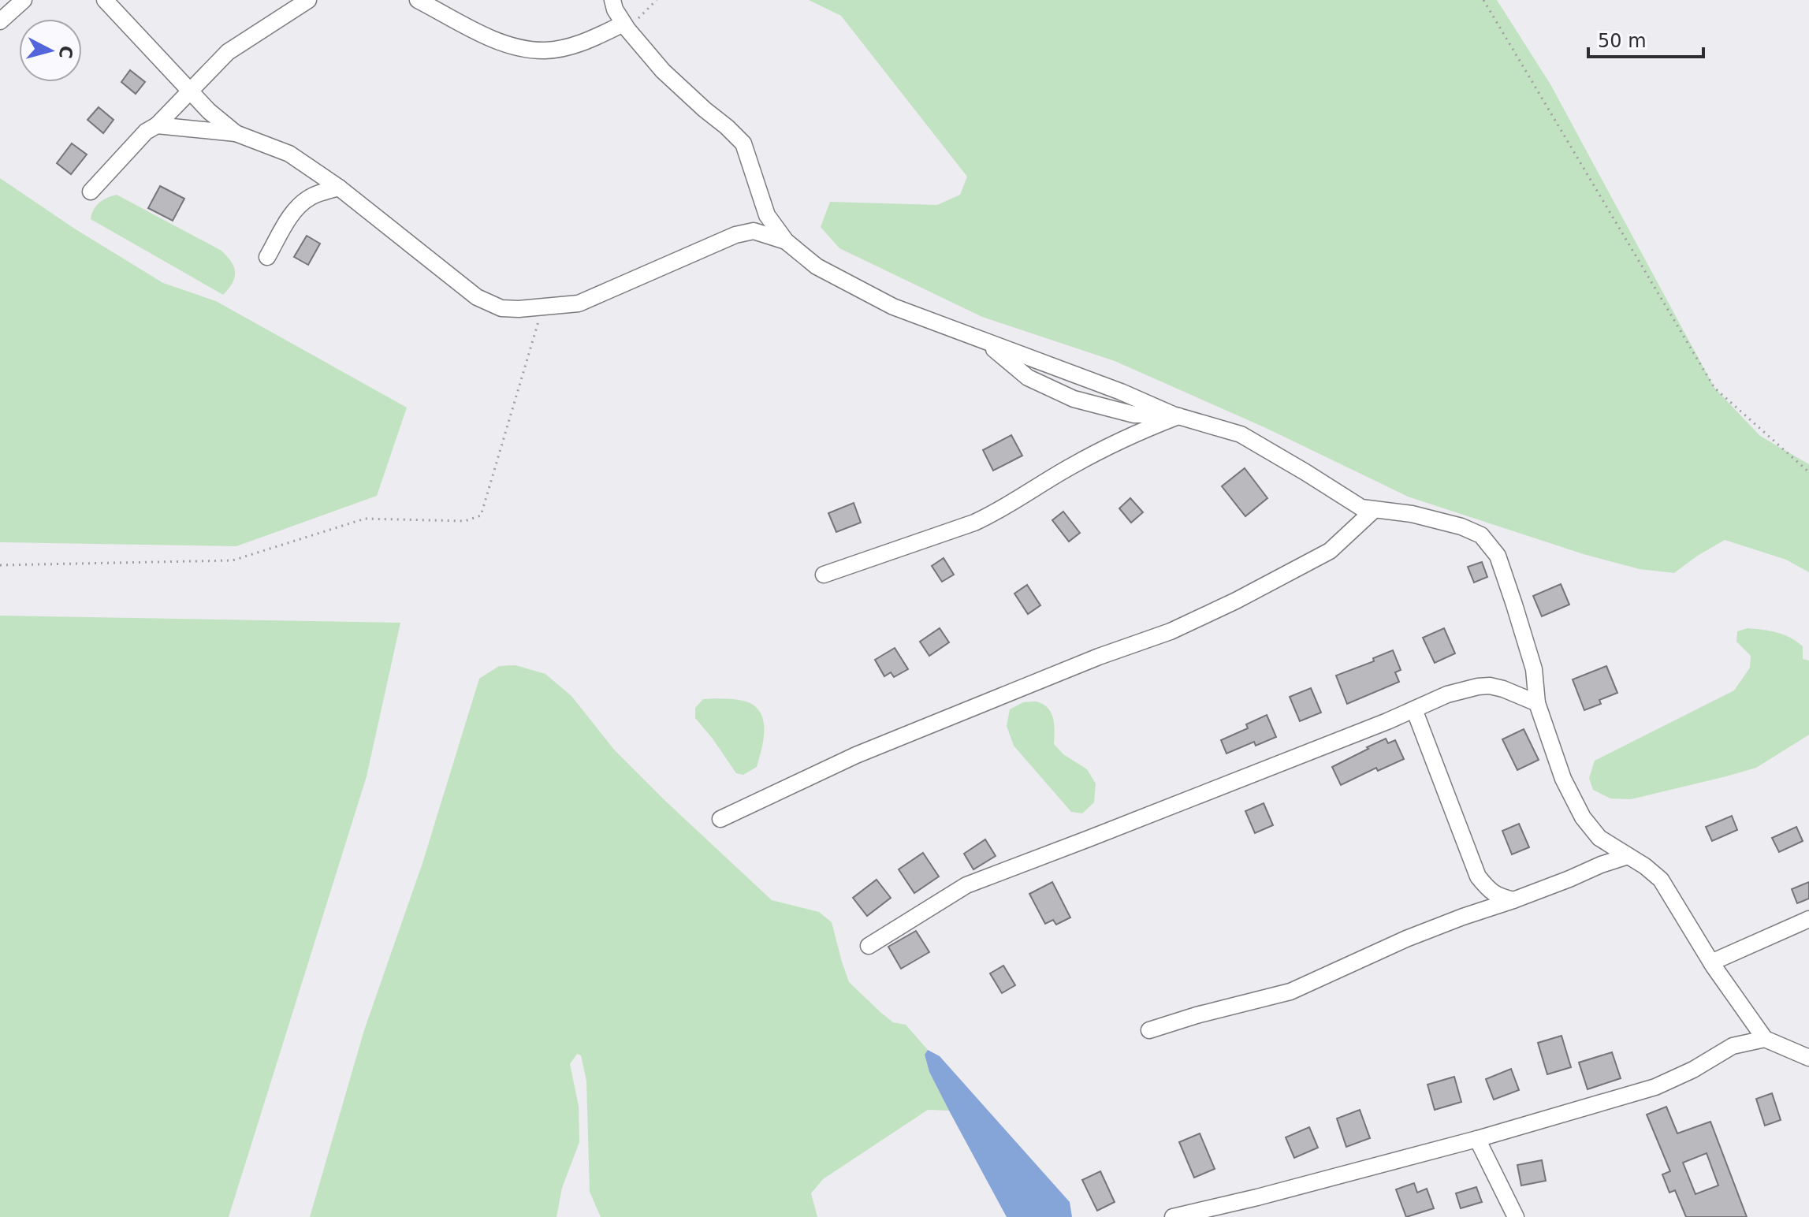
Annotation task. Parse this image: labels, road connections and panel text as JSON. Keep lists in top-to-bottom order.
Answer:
{
  "scale_bar": "50 m",
  "north": "right"
}
